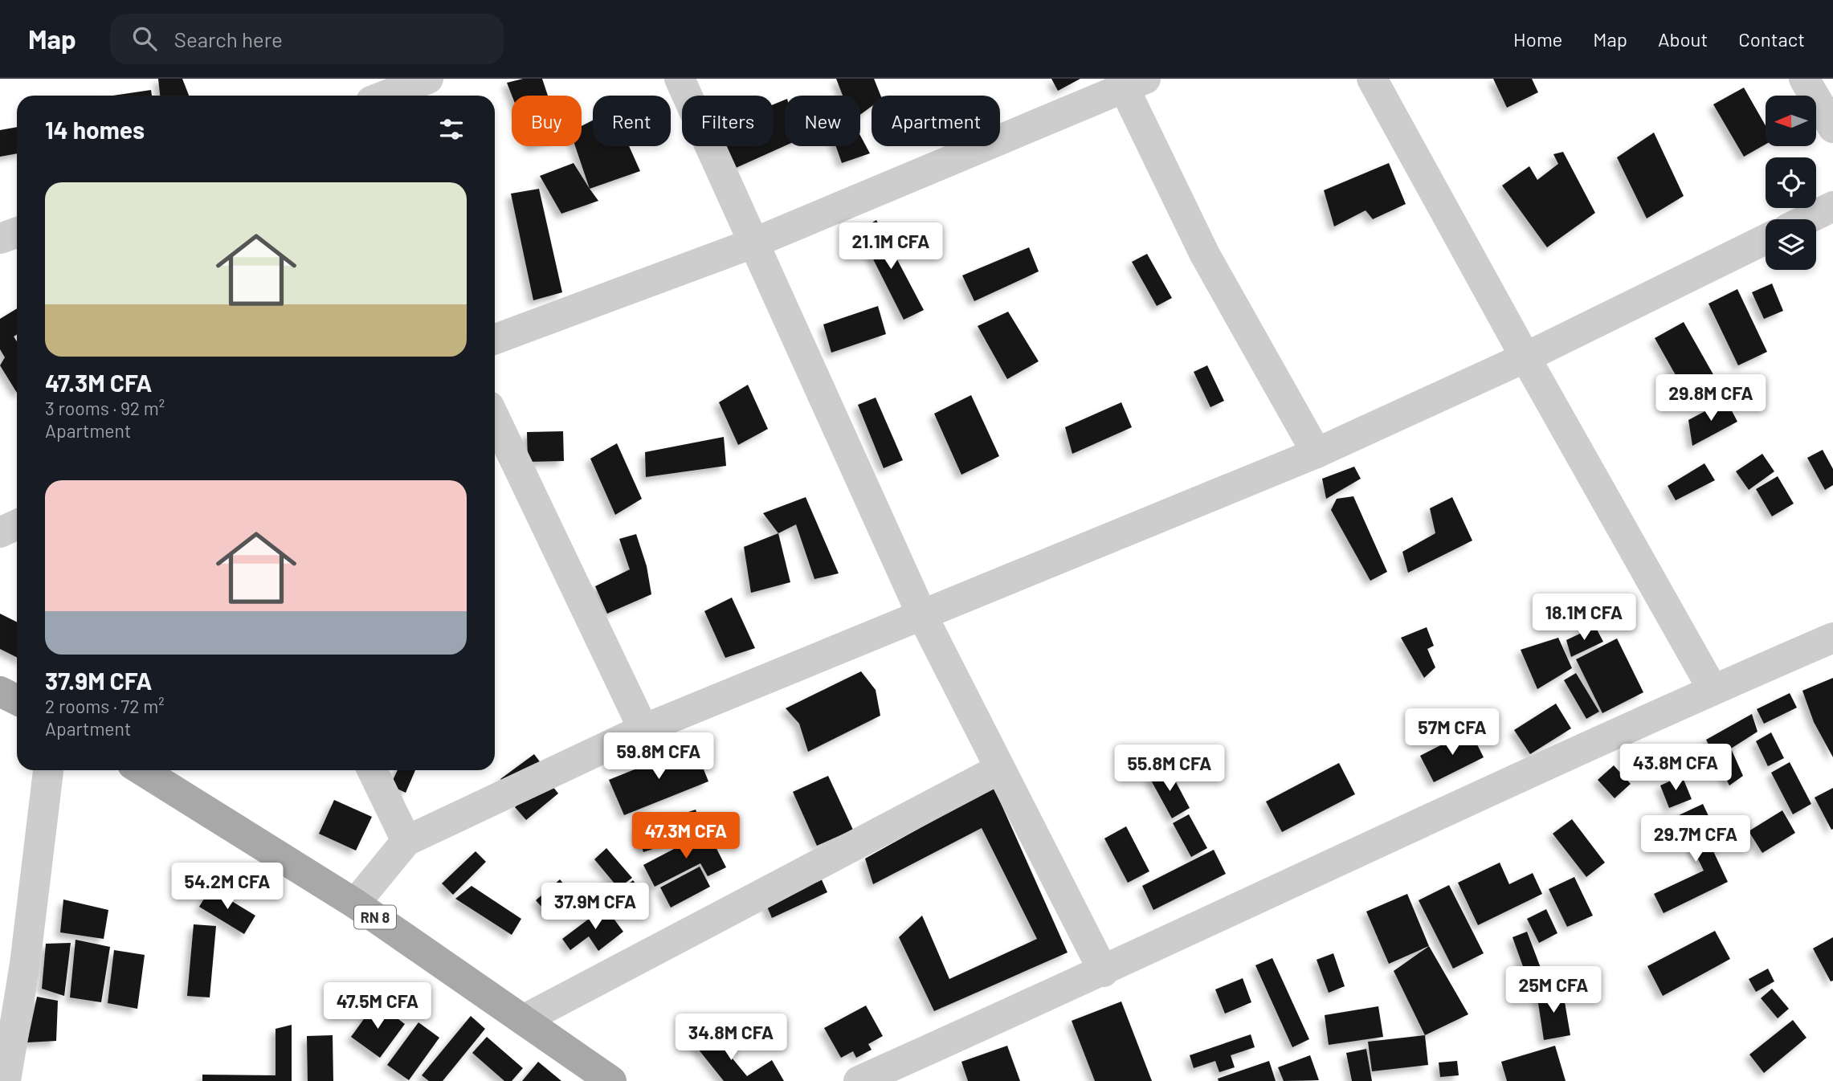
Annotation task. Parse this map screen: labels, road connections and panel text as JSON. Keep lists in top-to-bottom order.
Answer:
{
  "streets": {
    "main road": ["RN 8"]
  },
  "north": "left",
  "page": {
    "header": "Map",
    "search": "Search here",
    "nav": [
      "Home",
      "Map",
      "About",
      "Contact"
    ],
    "chip": [
      "Buy",
      "Rent",
      "Filters",
      "New",
      "Apartment"
    ],
    "heading": "14 homes",
    "list": [
      {
        "name": "47.3M CFA",
        "note": "3 rooms · 92 m² · Apartment"
      },
      {
        "name": "37.9M CFA",
        "note": "2 rooms · 72 m² · Apartment"
      }
    ],
    "price": [
      "21.1M CFA",
      "29.8M CFA",
      "18.1M CFA",
      "57M CFA",
      "59.8M CFA",
      "43.8M CFA",
      "55.8M CFA",
      "47.3M CFA",
      "29.7M CFA",
      "54.2M CFA",
      "37.9M CFA",
      "25M CFA",
      "47.5M CFA",
      "34.8M CFA"
    ]
  }
}
